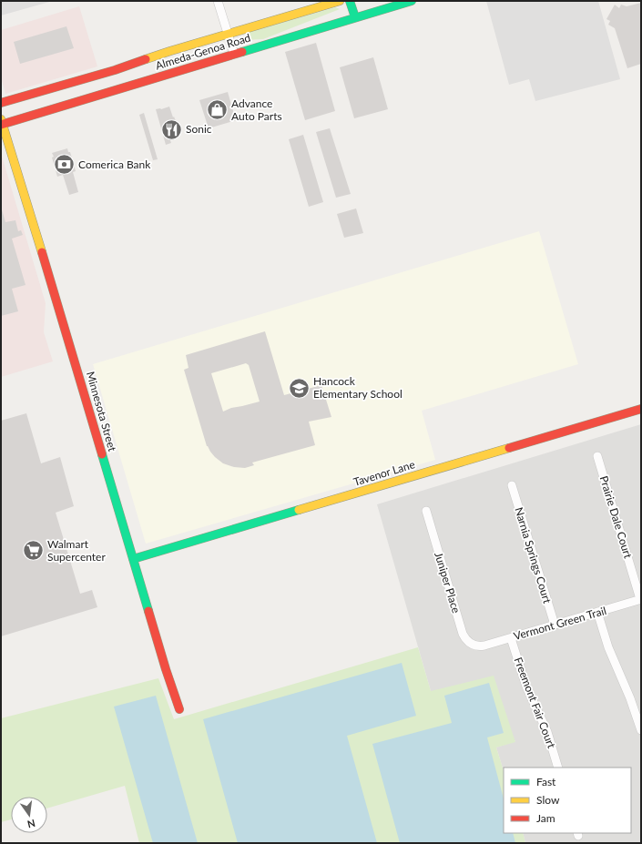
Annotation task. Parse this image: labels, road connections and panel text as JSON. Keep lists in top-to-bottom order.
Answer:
{
  "streets": {
    "street": [
      "Almeda-Genoa Road",
      "Minnesota Street",
      "Tavenor Lane",
      "Prairie Dale Court",
      "Narnia Springs Court",
      "Juniper Place",
      "Vermont Green Trail",
      "Freemont Fair Court"
    ]
  },
  "crossings": [
    ["Almeda-Genoa Road", "Minnesota Street"],
    ["Minnesota Street", "Tavenor Lane"],
    ["Prairie Dale Court", "Vermont Green Trail"],
    ["Narnia Springs Court", "Vermont Green Trail"],
    ["Juniper Place", "Vermont Green Trail"],
    ["Vermont Green Trail", "Freemont Fair Court"]
  ],
  "places": {
    "shop": ["Advance Auto Parts"],
    "restaurant": ["Sonic"],
    "bank": ["Comerica Bank"],
    "school or university": ["Hancock Elementary School"],
    "supermarket": ["Walmart Supercenter"]
  },
  "legend": ["Fast", "Slow", "Jam"],
  "north": "bottom"
}
